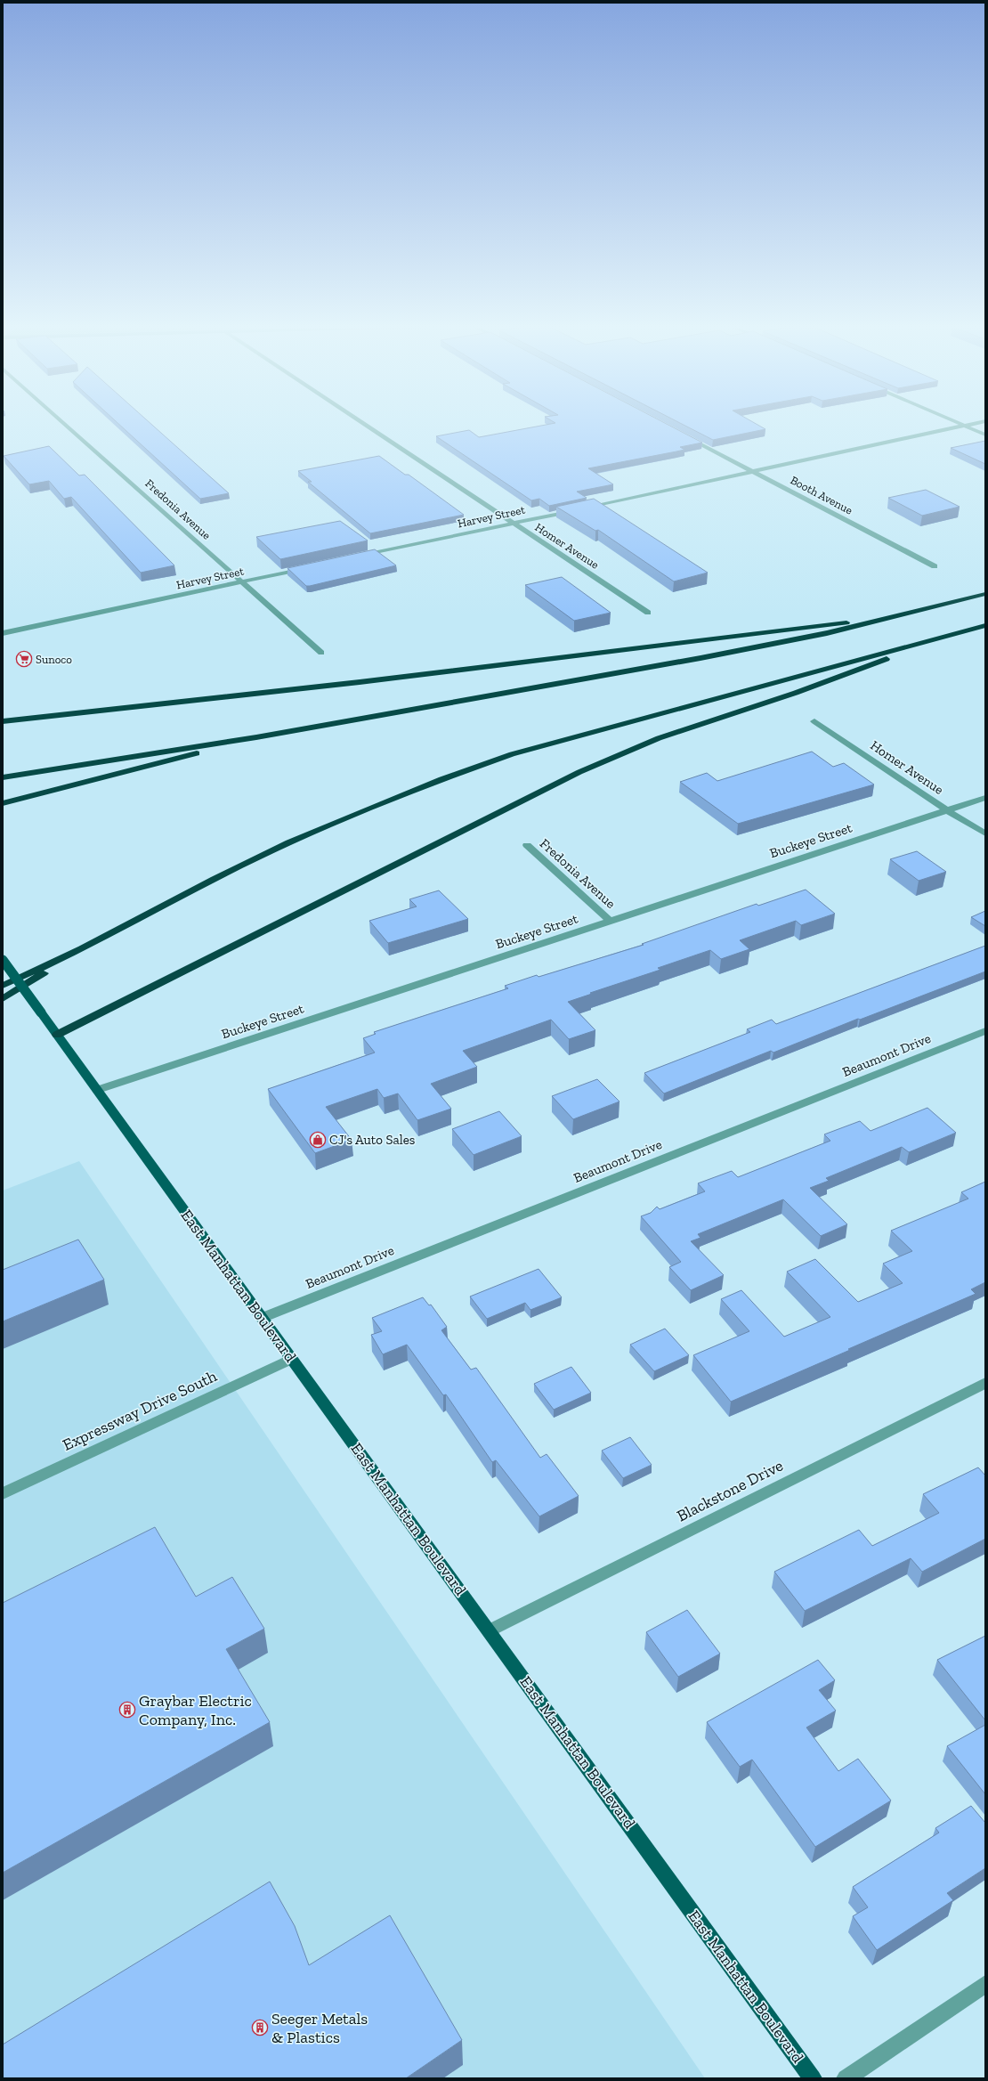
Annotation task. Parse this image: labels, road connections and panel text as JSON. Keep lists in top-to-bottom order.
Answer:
{
  "streets": {
    "main road": ["East Manhattan Boulevard"],
    "street": [
      "Booth Avenue",
      "Fredonia Avenue",
      "Harvey Street",
      "Homer Avenue",
      "Buckeye Street",
      "Beaumont Drive",
      "Expressway Drive South",
      "Blackstone Drive"
    ]
  },
  "crossings": [
    ["Booth Avenue", "Harvey Street"],
    ["Fredonia Avenue", "Harvey Street"],
    ["Fredonia Avenue", "Buckeye Street"],
    ["Harvey Street", "Homer Avenue"],
    ["Homer Avenue", "Buckeye Street"],
    ["Buckeye Street", "East Manhattan Boulevard"],
    ["Beaumont Drive", "East Manhattan Boulevard"],
    ["East Manhattan Boulevard", "Expressway Drive South"],
    ["East Manhattan Boulevard", "Blackstone Drive"]
  ],
  "places": {
    "supermarket": ["Sunoco"],
    "shop": ["CJ's Auto Sales"],
    "building": ["Graybar Electric Company, Inc.", "Seeger Metals & Plastics"]
  }
}
